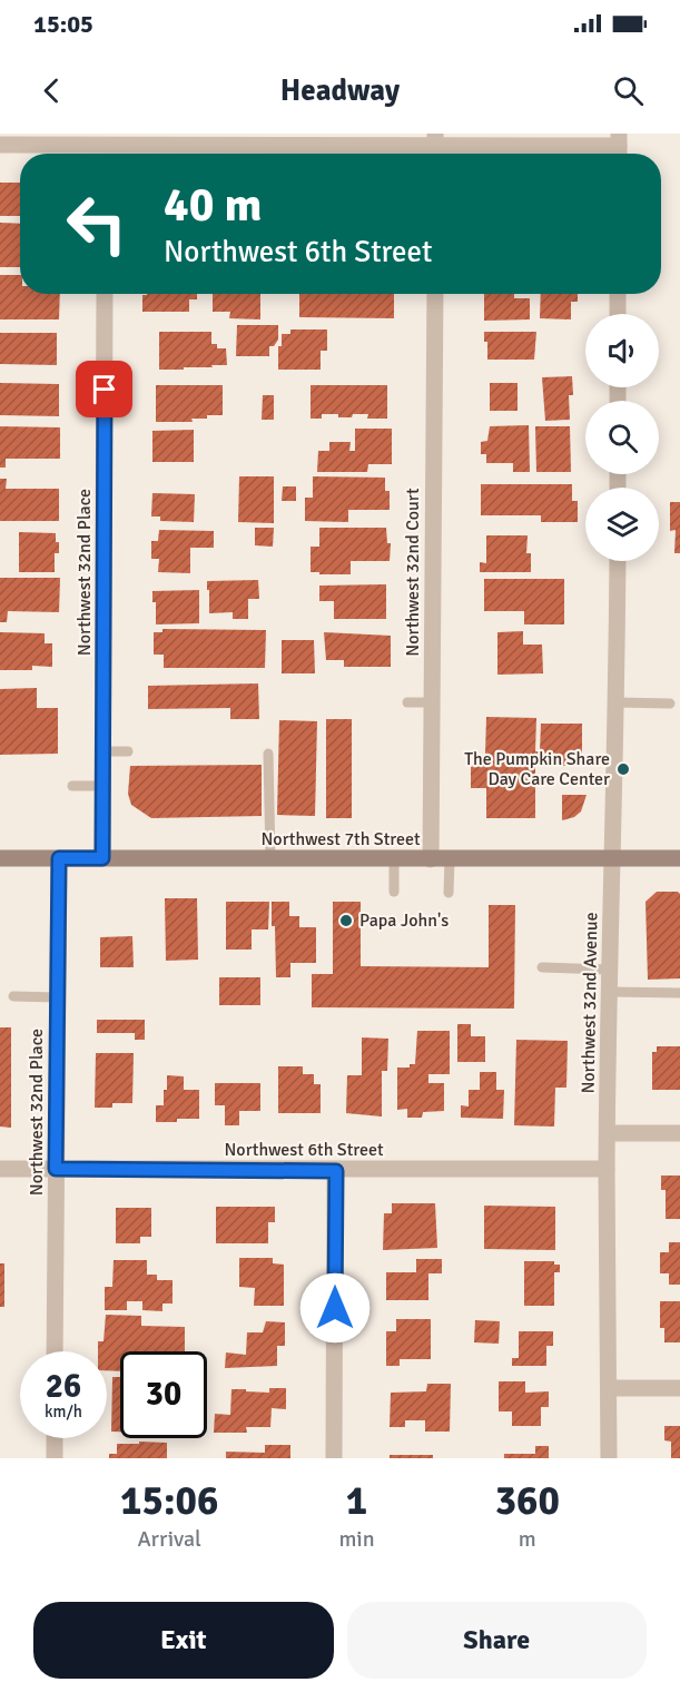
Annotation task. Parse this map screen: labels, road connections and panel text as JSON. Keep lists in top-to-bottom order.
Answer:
{
  "streets": {
    "main road": ["Northwest 7th Street"],
    "street": [
      "Northwest 32nd Place",
      "Northwest 32nd Court",
      "Northwest 32nd Avenue",
      "Northwest 6th Street"
    ]
  },
  "crossings": [
    ["Northwest 32nd Place", "Northwest 7th Street"],
    ["Northwest 32nd Place", "Northwest 6th Street"],
    ["Northwest 32nd Court", "Northwest 7th Street"],
    ["Northwest 7th Street", "Northwest 32nd Avenue"],
    ["Northwest 32nd Avenue", "Northwest 6th Street"]
  ],
  "places": ["The Pumpkin Share Day Care Center", "Papa John's"],
  "page": {
    "status": "15:05",
    "header": "Headway",
    "turn": ["40 m", "Northwest 6th Street"],
    "speed": "26 km/h",
    "limit": "30",
    "eta": [
      "15:06",
      "Arrival",
      "1",
      "min",
      "360",
      "m"
    ],
    "buttons": ["Exit", "Share"]
  }
}
